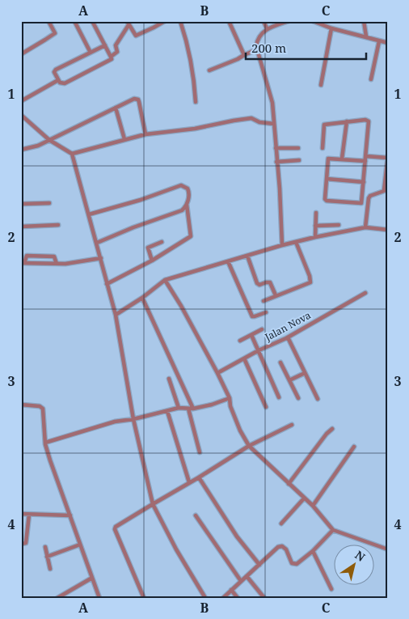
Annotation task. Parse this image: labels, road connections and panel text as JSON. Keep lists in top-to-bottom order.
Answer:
{
  "streets": {
    "street": ["Jalan Nova"]
  },
  "scale_bar": "200 m",
  "north": "top right",
  "grid": {
    "columns": ["A", "B", "C"],
    "rows": [
      "1",
      "2",
      "3",
      "4"
    ]
  }
}
